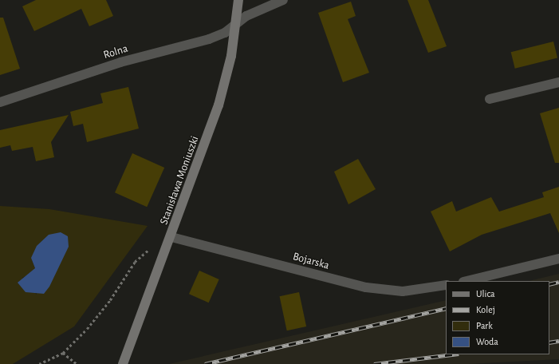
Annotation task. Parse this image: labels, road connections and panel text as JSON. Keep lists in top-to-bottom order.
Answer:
{
  "streets": {
    "street": ["Rolna", "Stanisława Moniuszki", "Bojarska"]
  },
  "crossings": [
    ["Rolna", "Stanisława Moniuszki"],
    ["Stanisława Moniuszki", "Bojarska"]
  ],
  "legend": [
    "Ulica",
    "Kolej",
    "Park",
    "Woda"
  ]
}
